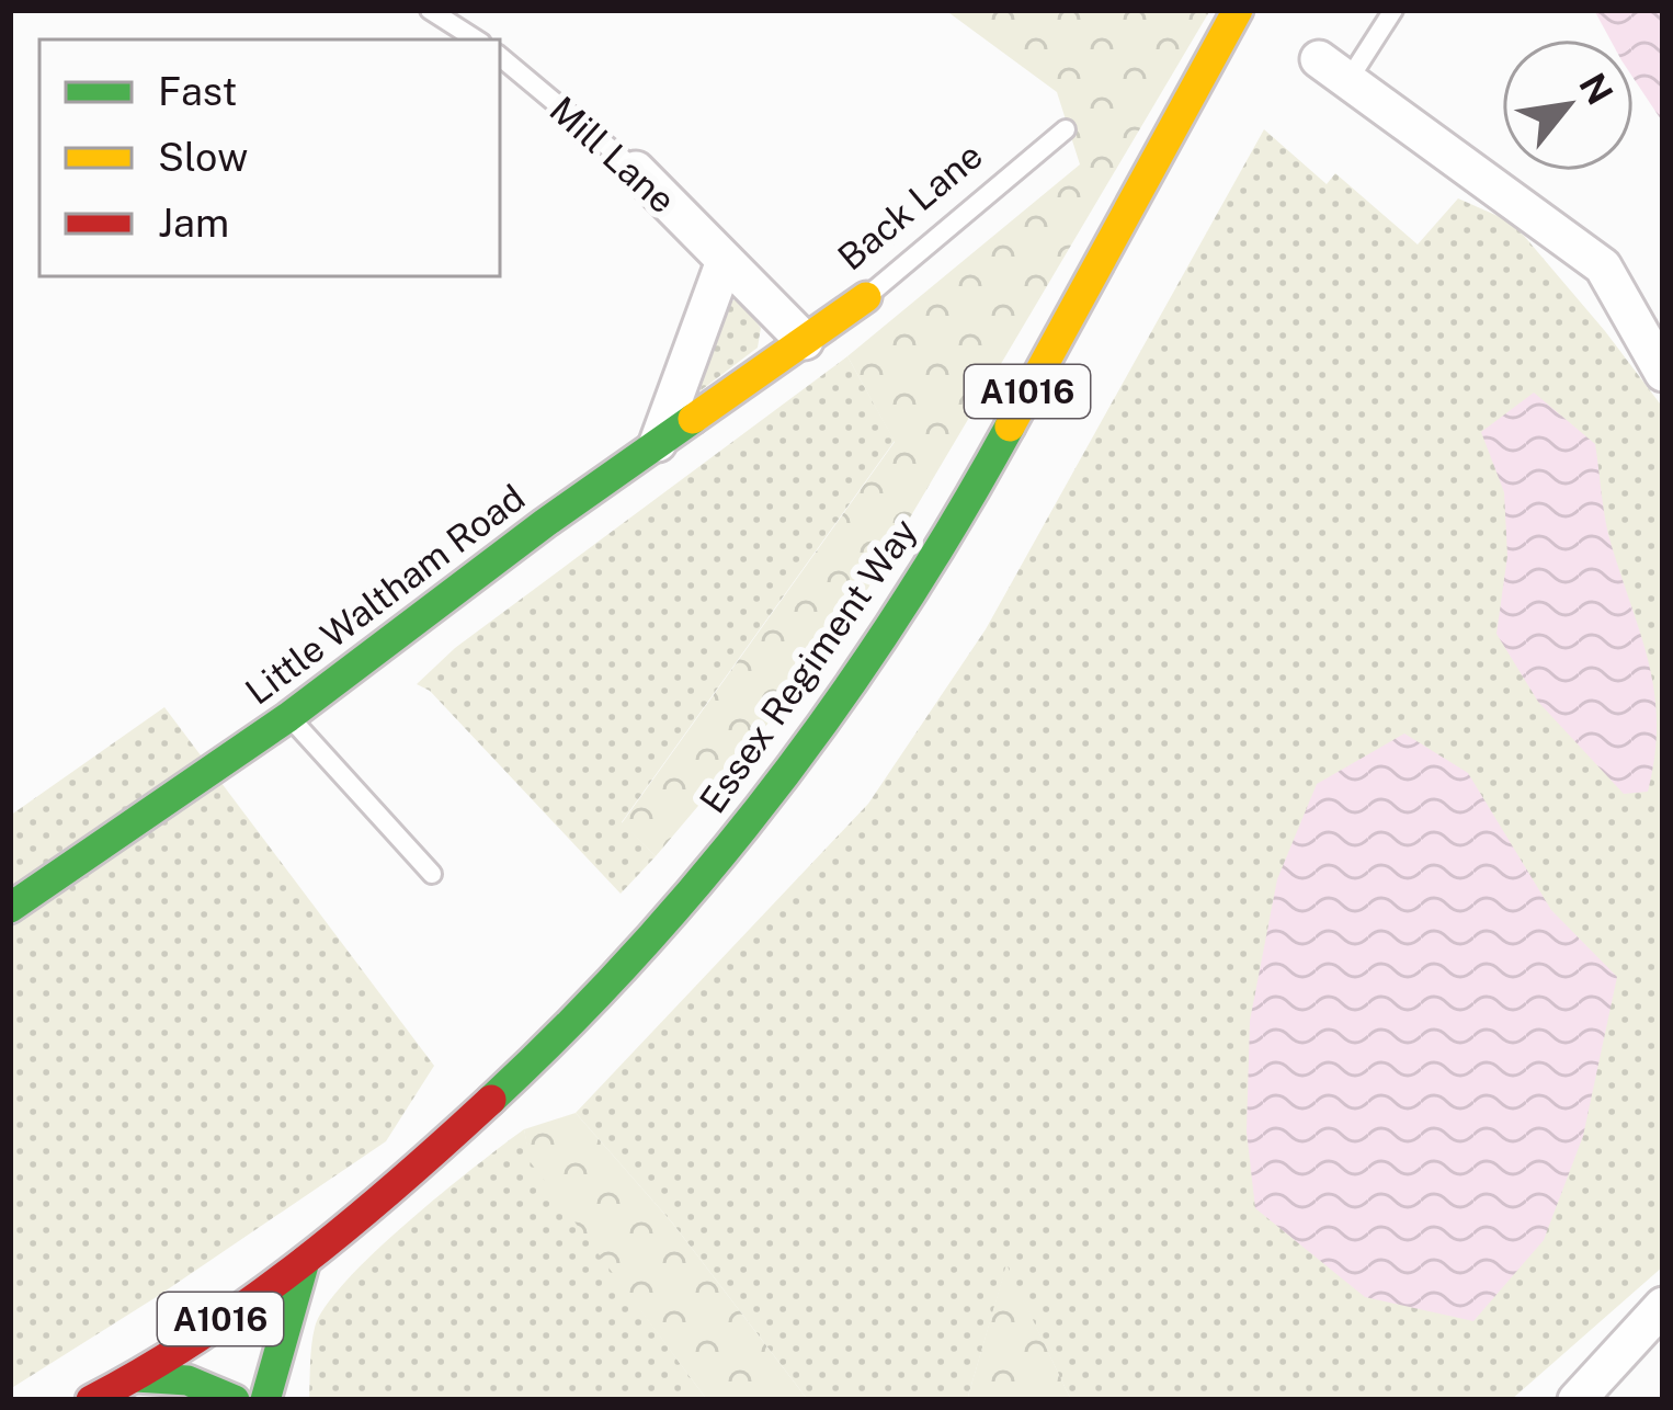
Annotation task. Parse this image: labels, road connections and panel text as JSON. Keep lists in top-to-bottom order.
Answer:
{
  "streets": {
    "main road": [
      "Back Lane",
      "A1016",
      "Little Waltham Road",
      "Essex Regiment Way"
    ],
    "street": ["Mill Lane"]
  },
  "crossings": [
    ["Mill Lane", "Back Lane"],
    ["Mill Lane", "Little Waltham Road"],
    ["Back Lane", "Little Waltham Road"],
    ["A1016", "Essex Regiment Way"]
  ],
  "legend": ["Fast", "Slow", "Jam"],
  "north": "top right"
}
